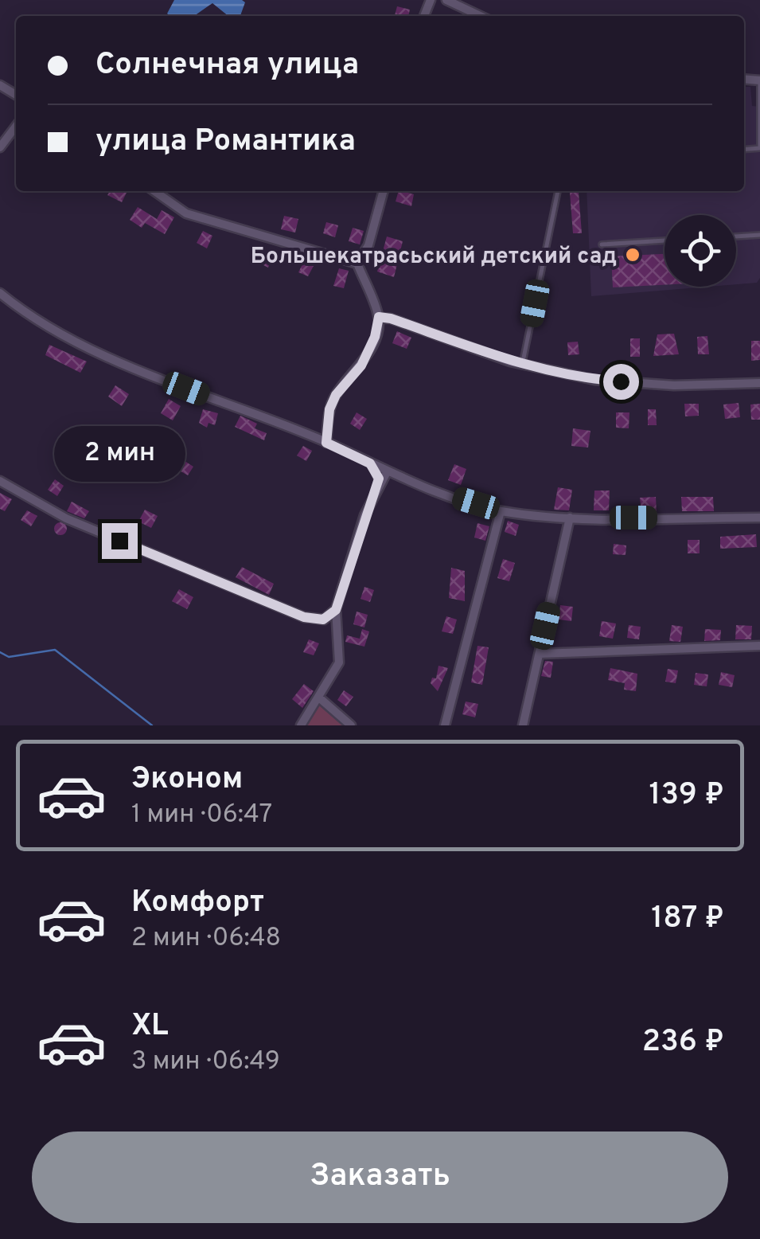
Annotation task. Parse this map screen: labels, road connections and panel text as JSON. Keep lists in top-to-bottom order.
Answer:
{
  "places": ["Большекатрасьский детский сад"],
  "page": {
    "banner": ["Солнечная улица", "улица Романтика"],
    "bubble": "2 мин",
    "list": [
      {
        "name": "Эконом",
        "note": "1 мин · 06:47",
        "value": "139 ₽"
      },
      {
        "name": "Комфорт",
        "note": "2 мин · 06:48",
        "value": "187 ₽"
      },
      {
        "name": "XL",
        "note": "3 мин · 06:49",
        "value": "236 ₽"
      }
    ],
    "buttons": "Заказать"
  }
}
